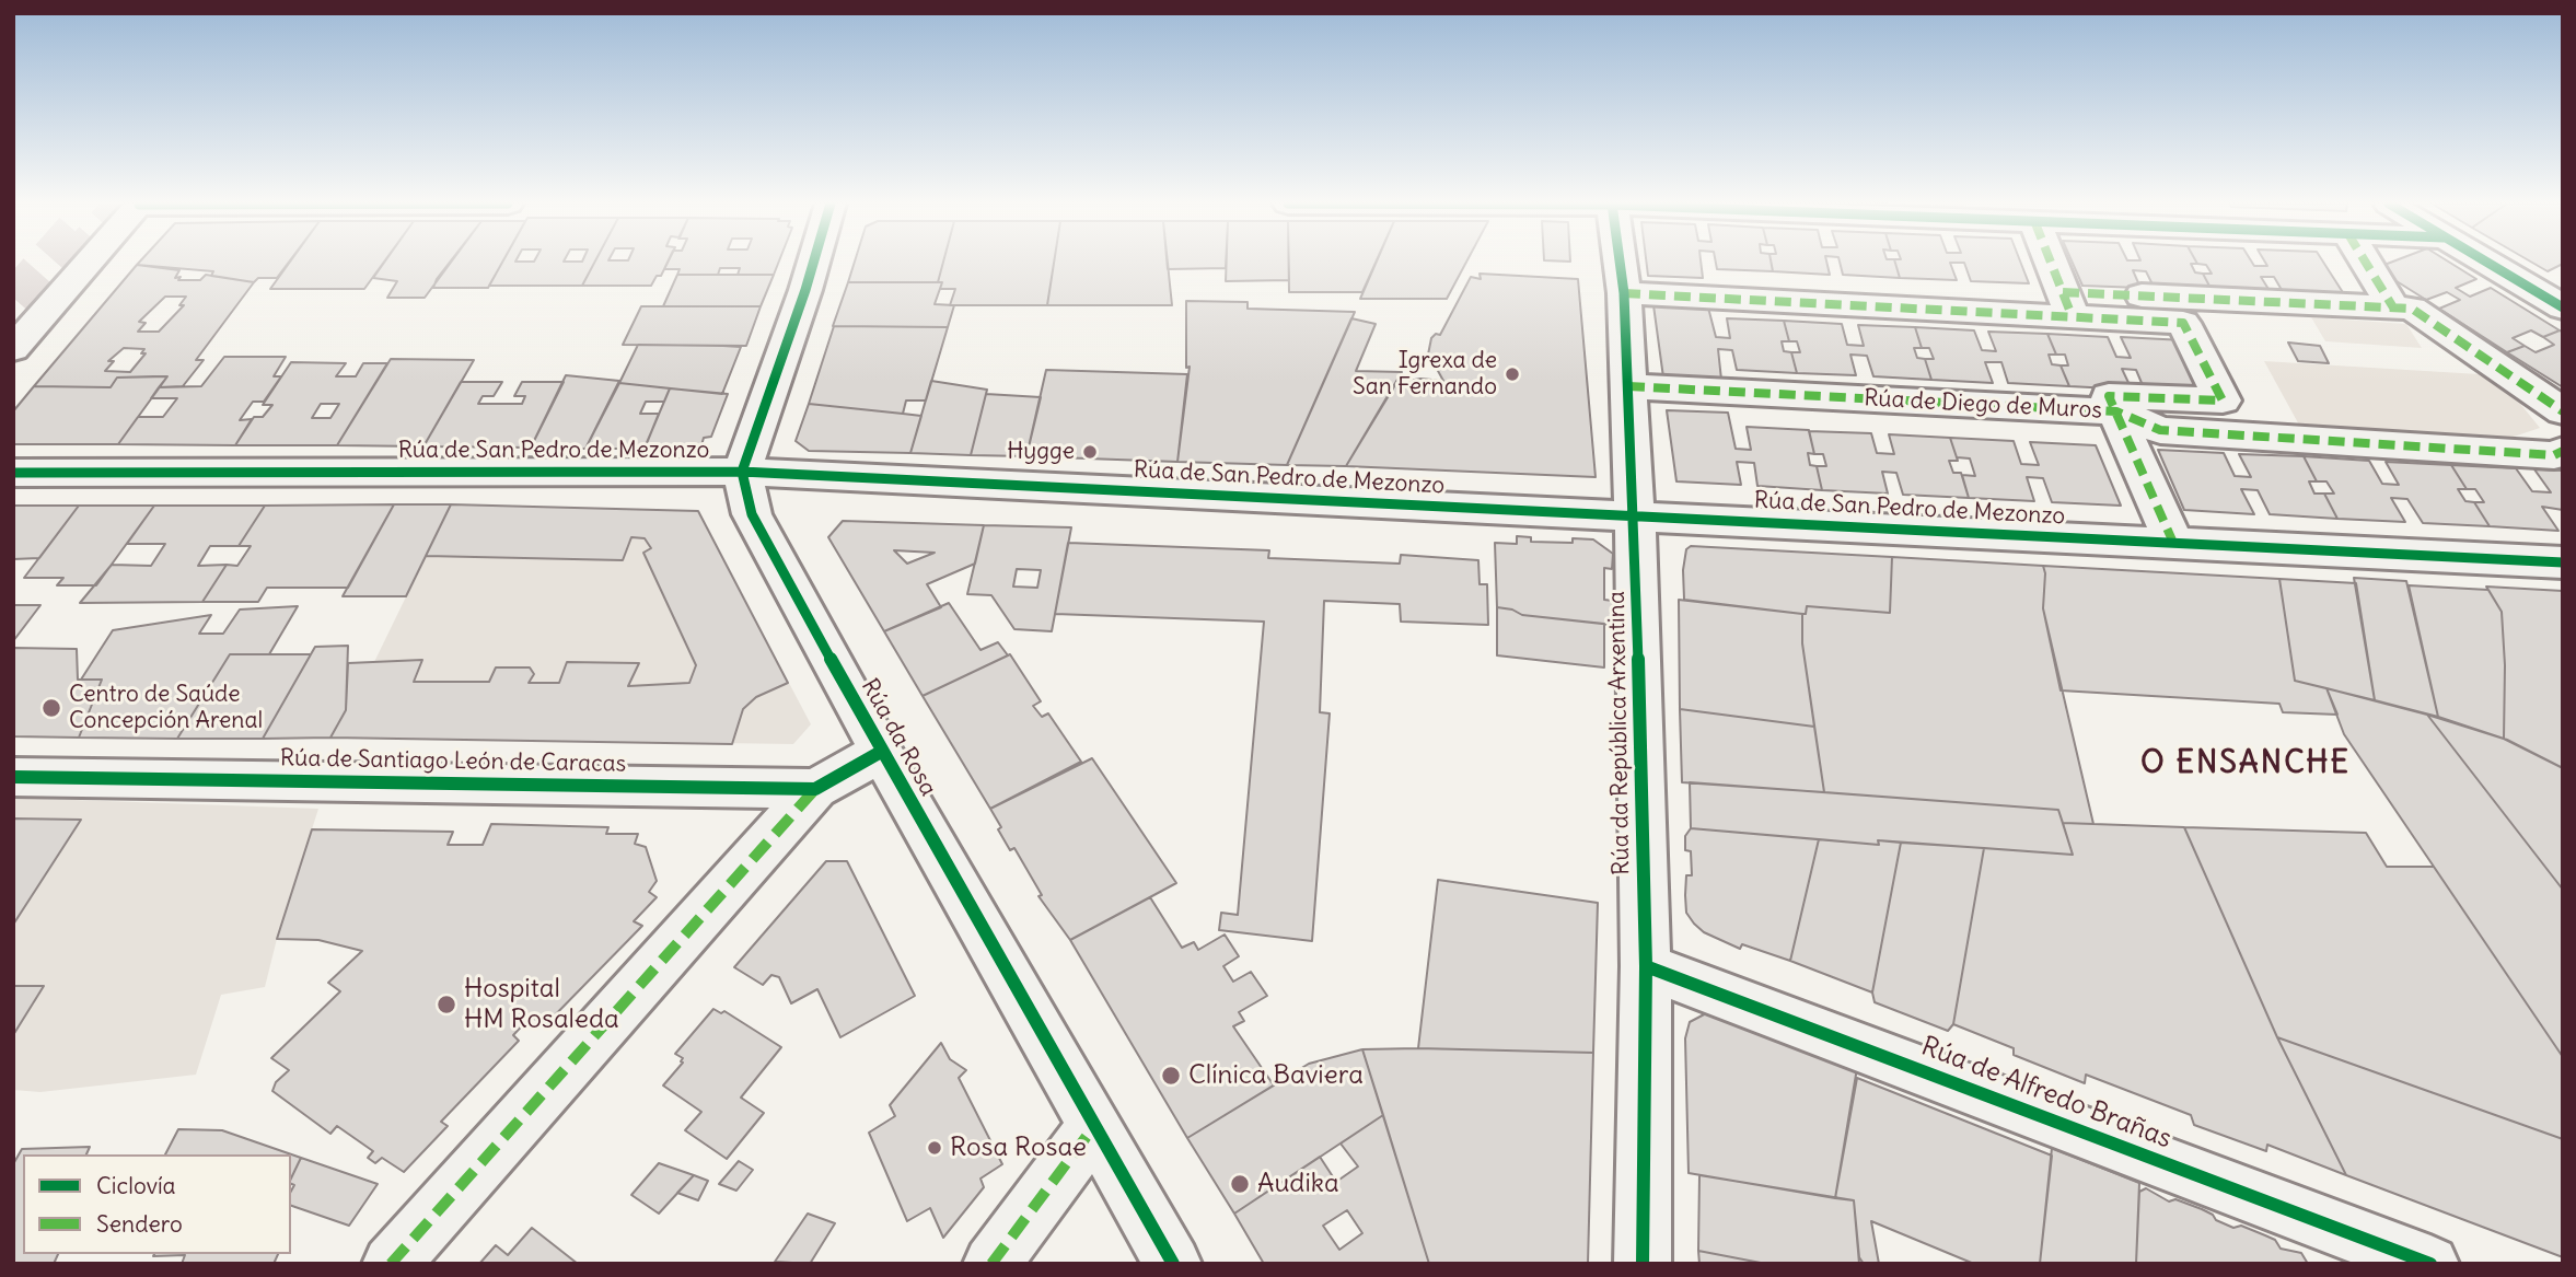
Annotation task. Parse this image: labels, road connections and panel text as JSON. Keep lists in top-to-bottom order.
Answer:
{
  "streets": {
    "street": [
      "Rúa de Diego de Muros",
      "Rúa de San Pedro de Mezonzo",
      "Rúa da República Arxentina",
      "Rúa da Rosa",
      "Rúa de Santiago León de Caracas",
      "Rúa de Alfredo Brañas"
    ]
  },
  "crossings": [
    ["Rúa de Diego de Muros", "Rúa da República Arxentina"],
    ["Rúa de San Pedro de Mezonzo", "Rúa da República Arxentina"],
    ["Rúa de San Pedro de Mezonzo", "Rúa da Rosa"],
    ["Rúa da República Arxentina", "Rúa de Alfredo Brañas"]
  ],
  "districts": ["O ENSANCHE"],
  "places": [
    "Igrexa de San Fernando",
    "Hygge",
    "Centro de Saúde Concepción Arenal",
    "Hospital HM Rosaleda",
    "Clínica Baviera",
    "Rosa Rosae",
    "Audika"
  ],
  "legend": ["Ciclovía", "Sendero"]
}
